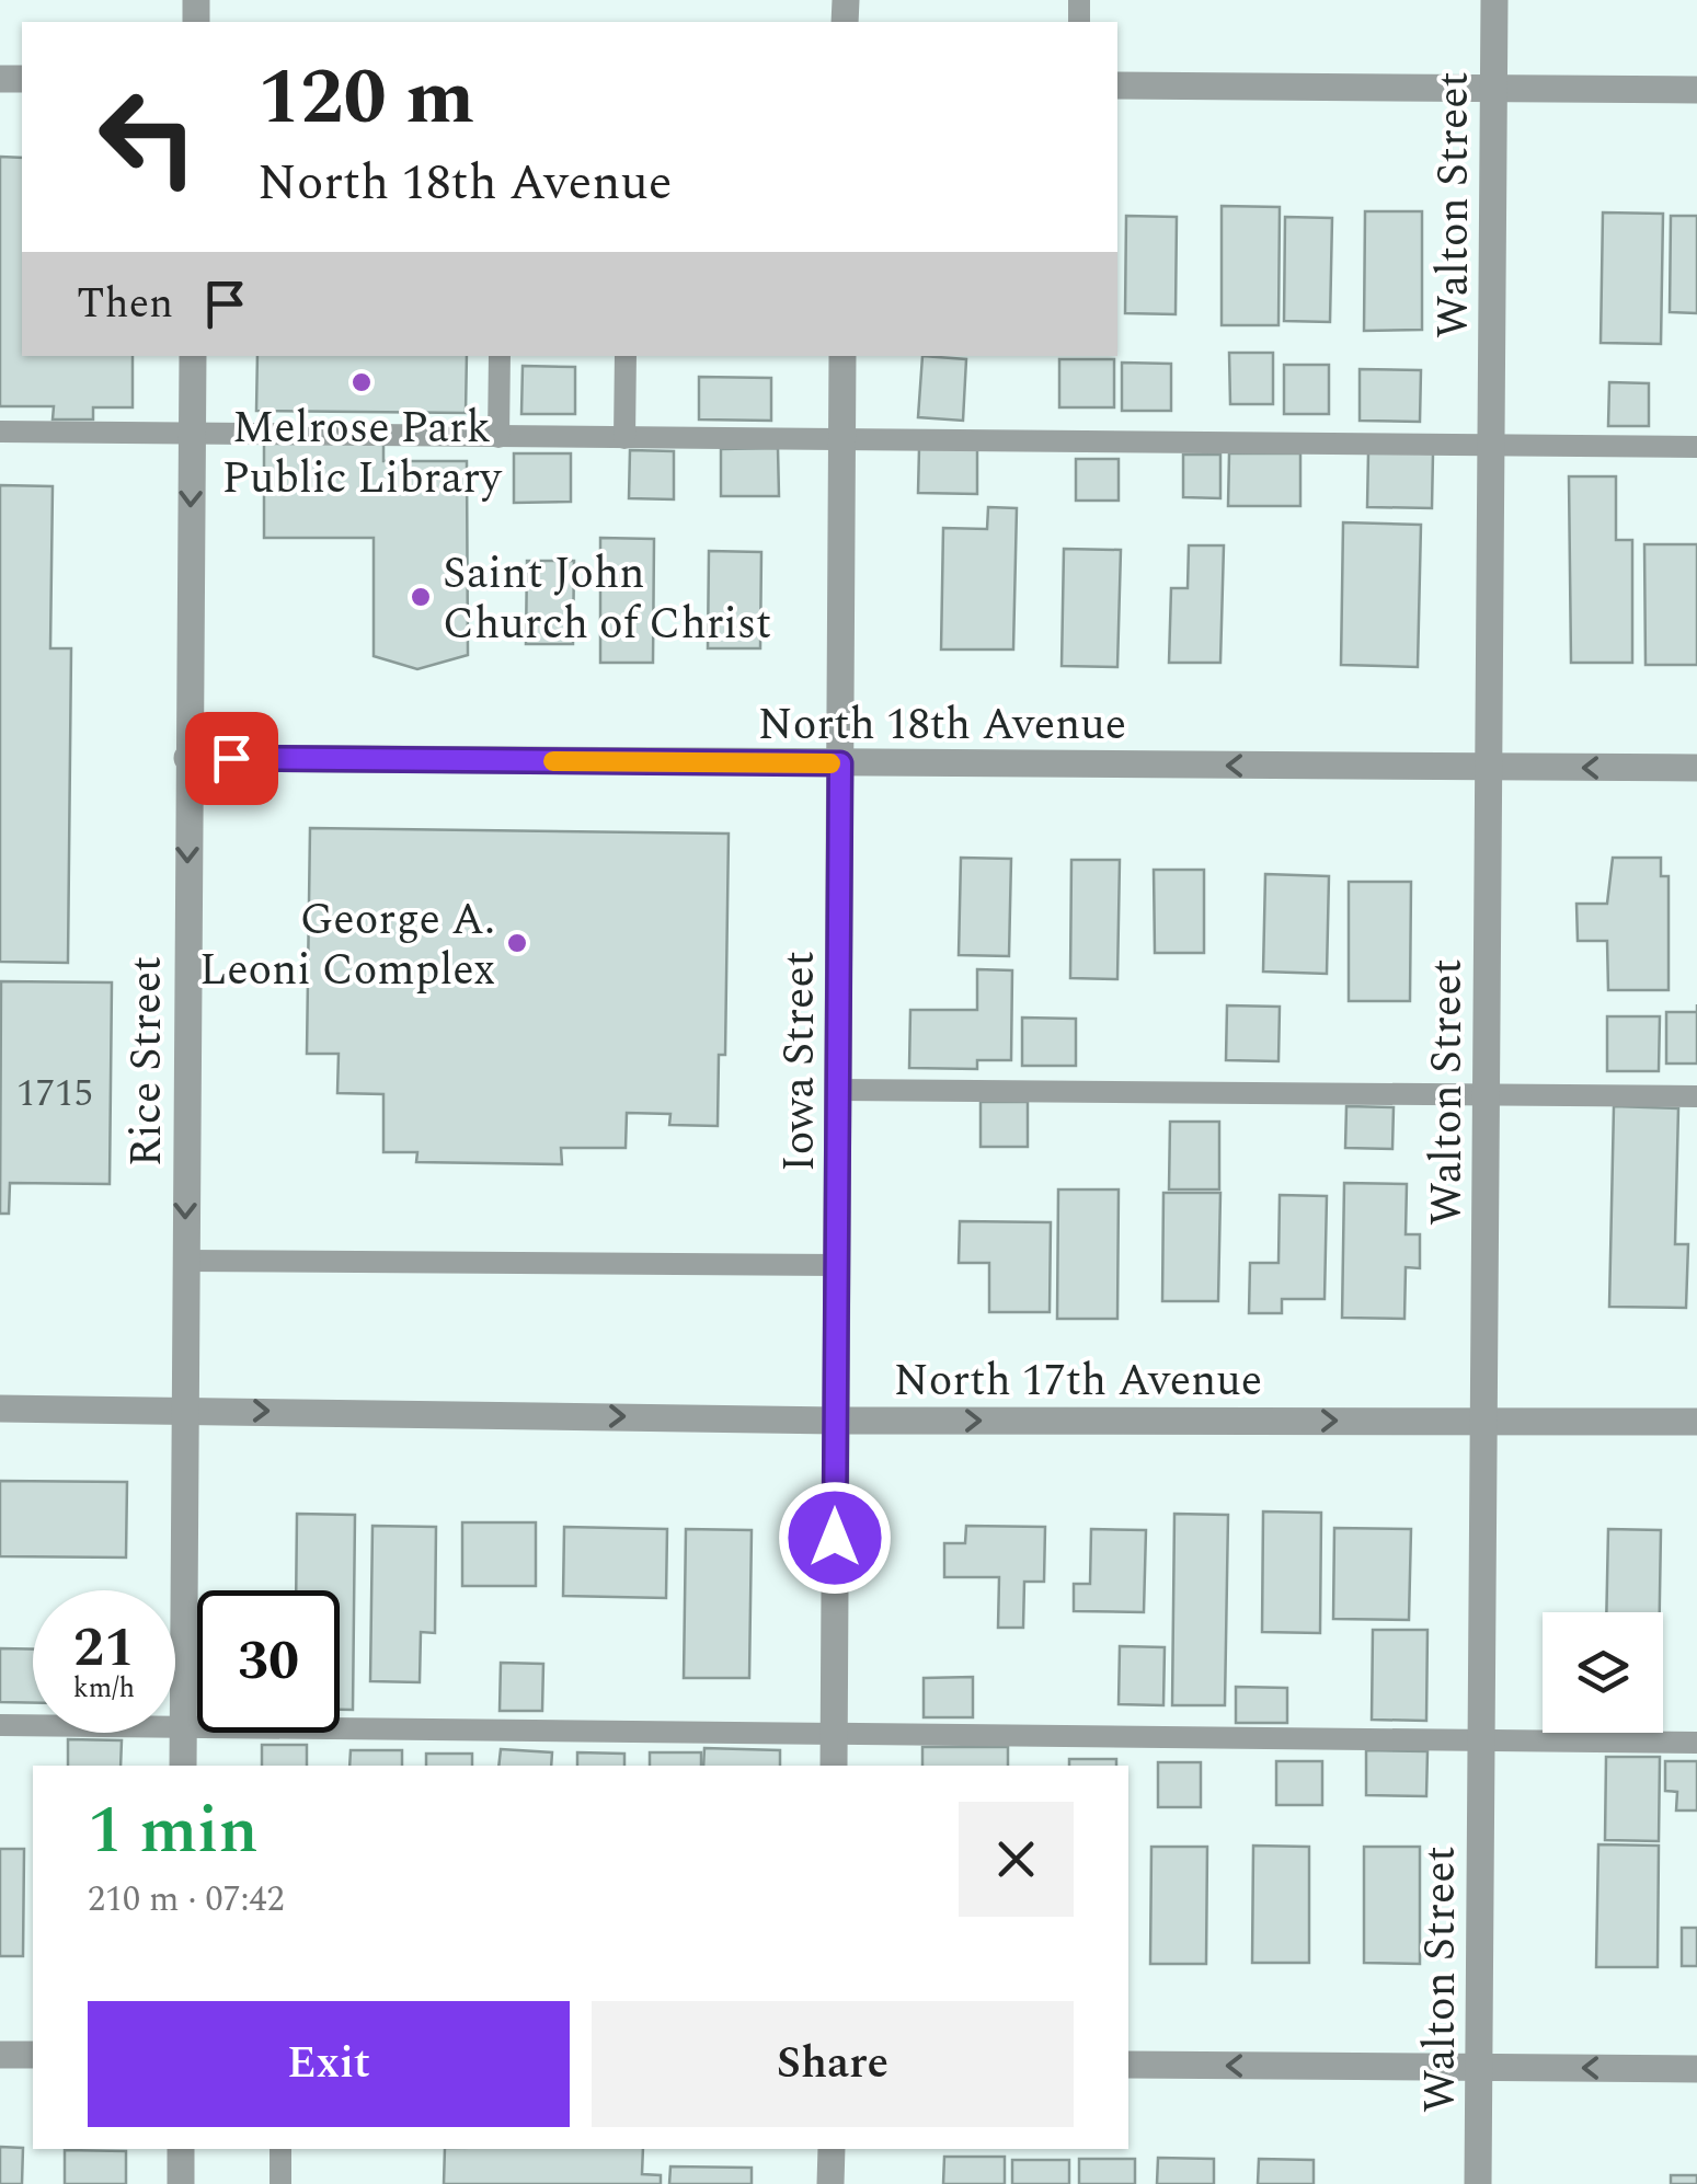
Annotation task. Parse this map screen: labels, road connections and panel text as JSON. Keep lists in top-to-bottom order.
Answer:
{
  "streets": {
    "street": [
      "Walton Street",
      "North 18th Avenue",
      "Rice Street",
      "Iowa Street",
      "North 17th Avenue"
    ]
  },
  "crossings": [
    ["Walton Street", "North 18th Avenue"],
    ["Walton Street", "North 17th Avenue"],
    ["North 18th Avenue", "Rice Street"],
    ["North 18th Avenue", "Iowa Street"],
    ["Rice Street", "North 17th Avenue"],
    ["Iowa Street", "North 17th Avenue"]
  ],
  "one_way": ["North 18th Avenue", "Rice Street", "North 17th Avenue"],
  "places": ["Melrose Park Public Library", "Saint John Church of Christ", "George A. Leoni Complex"],
  "house_numbers": ["1715"],
  "page": {
    "turn": ["120 m", "North 18th Avenue"],
    "then": "Then",
    "speed": "21 km/h",
    "limit": "30",
    "heading": ["1 min", "210 m · 07:42"],
    "buttons": ["Exit", "Share"]
  }
}
